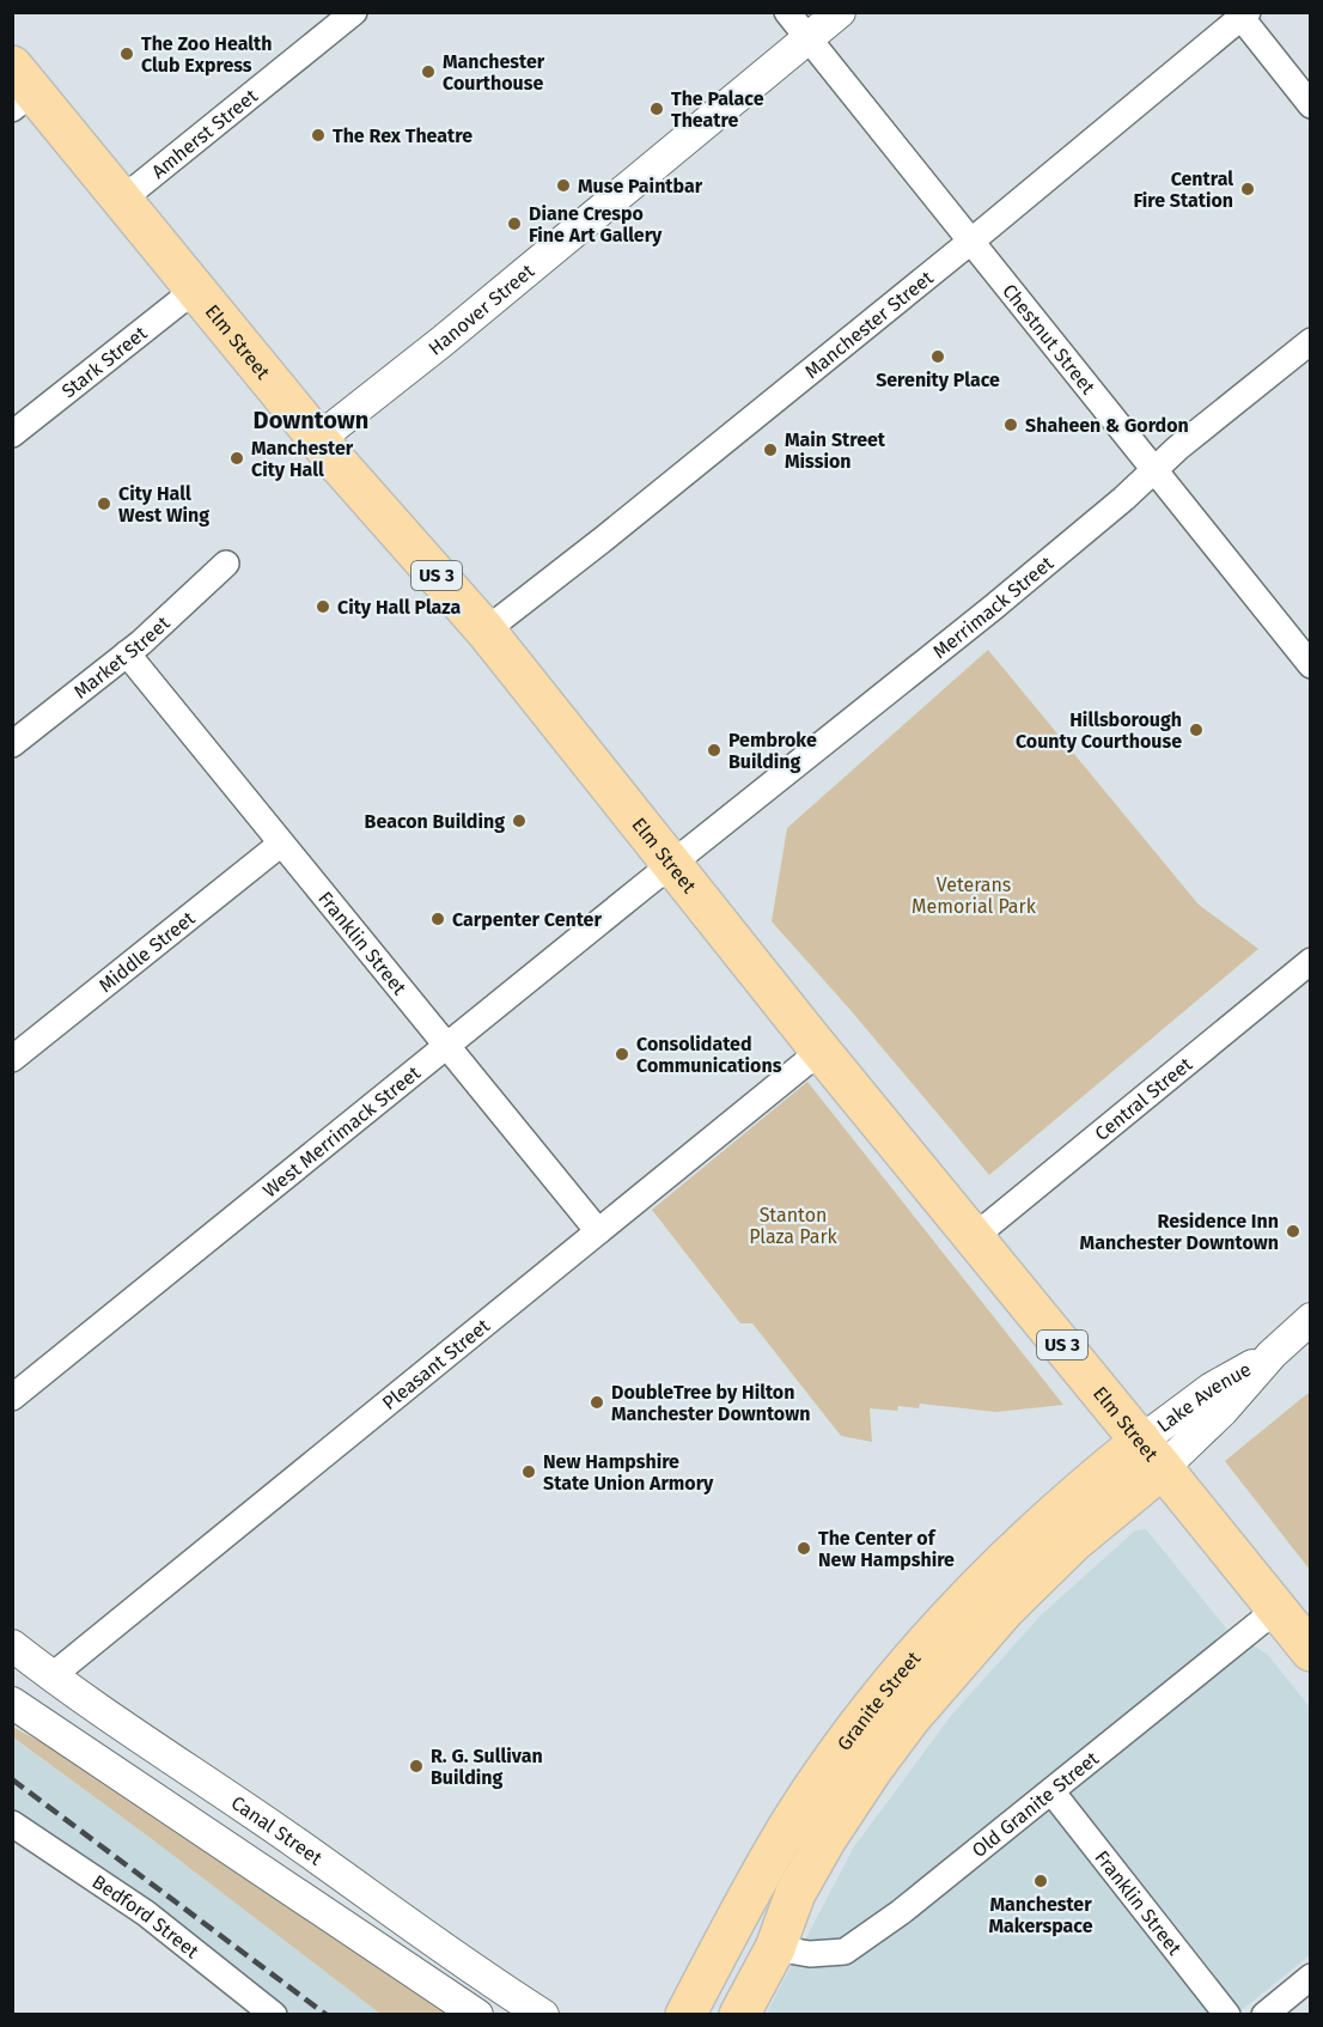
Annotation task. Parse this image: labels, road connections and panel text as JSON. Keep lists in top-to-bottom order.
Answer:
{
  "streets": {
    "main road": ["Elm Street", "US 3", "Granite Street"],
    "street": [
      "Amherst Street",
      "Hanover Street",
      "Manchester Street",
      "Chestnut Street",
      "Stark Street",
      "Merrimack Street",
      "Market Street",
      "Franklin Street",
      "Middle Street",
      "Central Street",
      "West Merrimack Street",
      "Pleasant Street",
      "Lake Avenue",
      "Old Granite Street",
      "Canal Street",
      "Bedford Street"
    ]
  },
  "crossings": [
    ["Amherst Street", "Elm Street"],
    ["Hanover Street", "Chestnut Street"],
    ["Hanover Street", "Elm Street"],
    ["Manchester Street", "Chestnut Street"],
    ["Manchester Street", "Elm Street"],
    ["Chestnut Street", "Merrimack Street"],
    ["Elm Street", "Stark Street"],
    ["Elm Street", "Merrimack Street"],
    ["Elm Street", "Central Street"],
    ["Elm Street", "West Merrimack Street"],
    ["Elm Street", "Pleasant Street"],
    ["Elm Street", "Lake Avenue"],
    ["Elm Street", "Granite Street"],
    ["Elm Street", "Old Granite Street"],
    ["Merrimack Street", "West Merrimack Street"],
    ["Market Street", "Franklin Street"],
    ["Franklin Street", "Middle Street"],
    ["Franklin Street", "West Merrimack Street"],
    ["Franklin Street", "Pleasant Street"],
    ["Franklin Street", "Old Granite Street"],
    ["Pleasant Street", "Canal Street"],
    ["Lake Avenue", "Granite Street"],
    ["Granite Street", "Old Granite Street"]
  ],
  "districts": ["Downtown"],
  "parks": ["Veterans Memorial Park", "Stanton Plaza Park"],
  "places": [
    "The Zoo Health Club Express",
    "Manchester Courthouse",
    "The Palace Theatre",
    "The Rex Theatre",
    "Muse Paintbar",
    "Central Fire Station",
    "Diane Crespo Fine Art Gallery",
    "Serenity Place",
    "Shaheen & Gordon",
    "Main Street Mission",
    "Manchester City Hall",
    "City Hall West Wing",
    "City Hall Plaza",
    "Hillsborough County Courthouse",
    "Pembroke Building",
    "Beacon Building",
    "Carpenter Center",
    "Consolidated Communications",
    "Residence Inn Manchester Downtown",
    "DoubleTree by Hilton Manchester Downtown",
    "New Hampshire State Union Armory",
    "The Center of New Hampshire",
    "R. G. Sullivan Building",
    "Manchester Makerspace"
  ]
}
